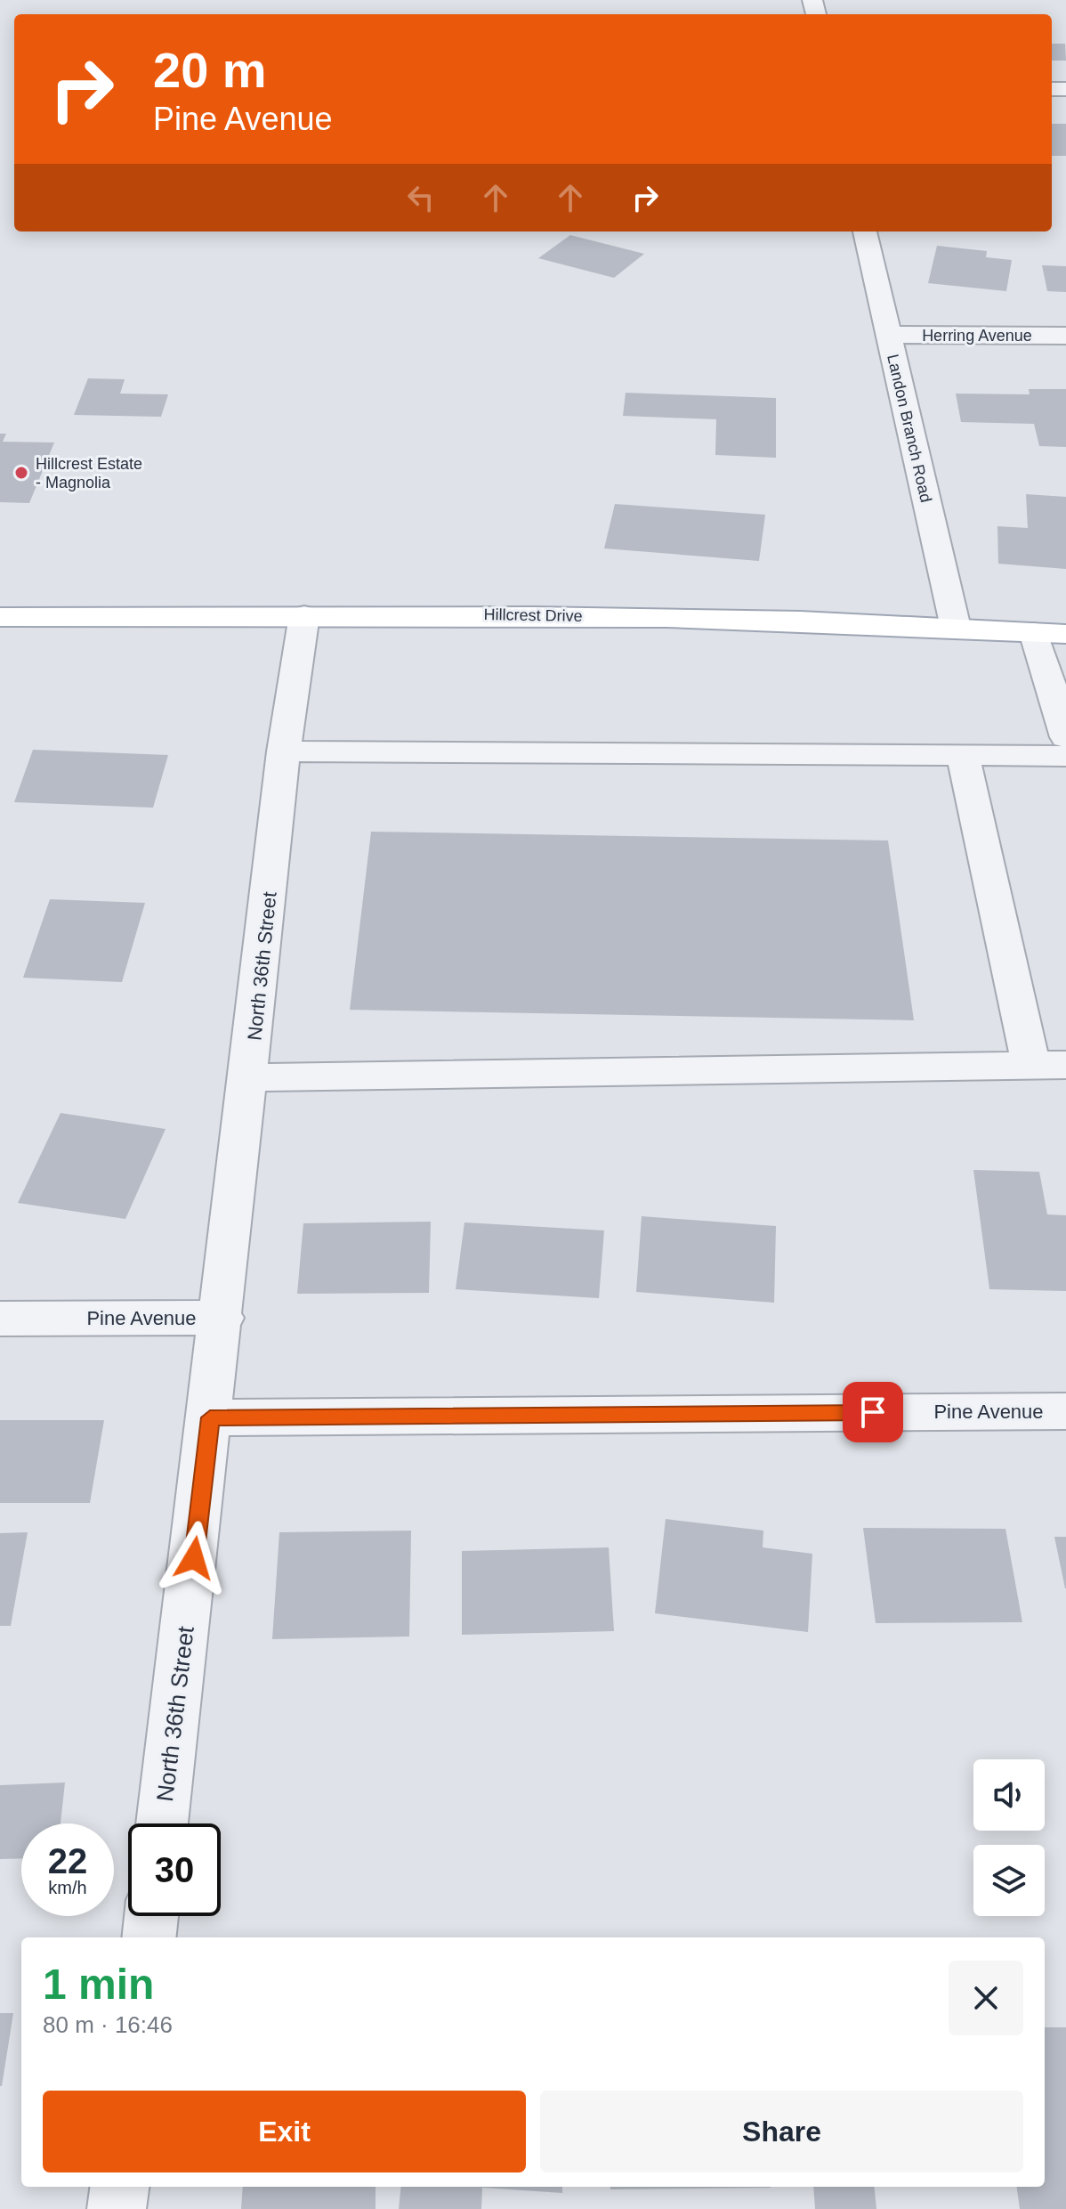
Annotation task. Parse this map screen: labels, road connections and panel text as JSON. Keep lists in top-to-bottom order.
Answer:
{
  "streets": {
    "main road": ["Hillcrest Drive"],
    "street": [
      "Herring Avenue",
      "Landon Branch Road",
      "North 36th Street",
      "Pine Avenue"
    ]
  },
  "crossings": [
    ["Herring Avenue", "Landon Branch Road"],
    ["Landon Branch Road", "Hillcrest Drive"],
    ["Hillcrest Drive", "North 36th Street"],
    ["North 36th Street", "Pine Avenue"]
  ],
  "places": ["Hillcrest Estate - Magnolia"],
  "page": {
    "turn": ["20 m", "Pine Avenue"],
    "speed": "22 km/h",
    "limit": "30",
    "heading": ["1 min", "80 m · 16:46"],
    "buttons": ["Exit", "Share"]
  }
}
